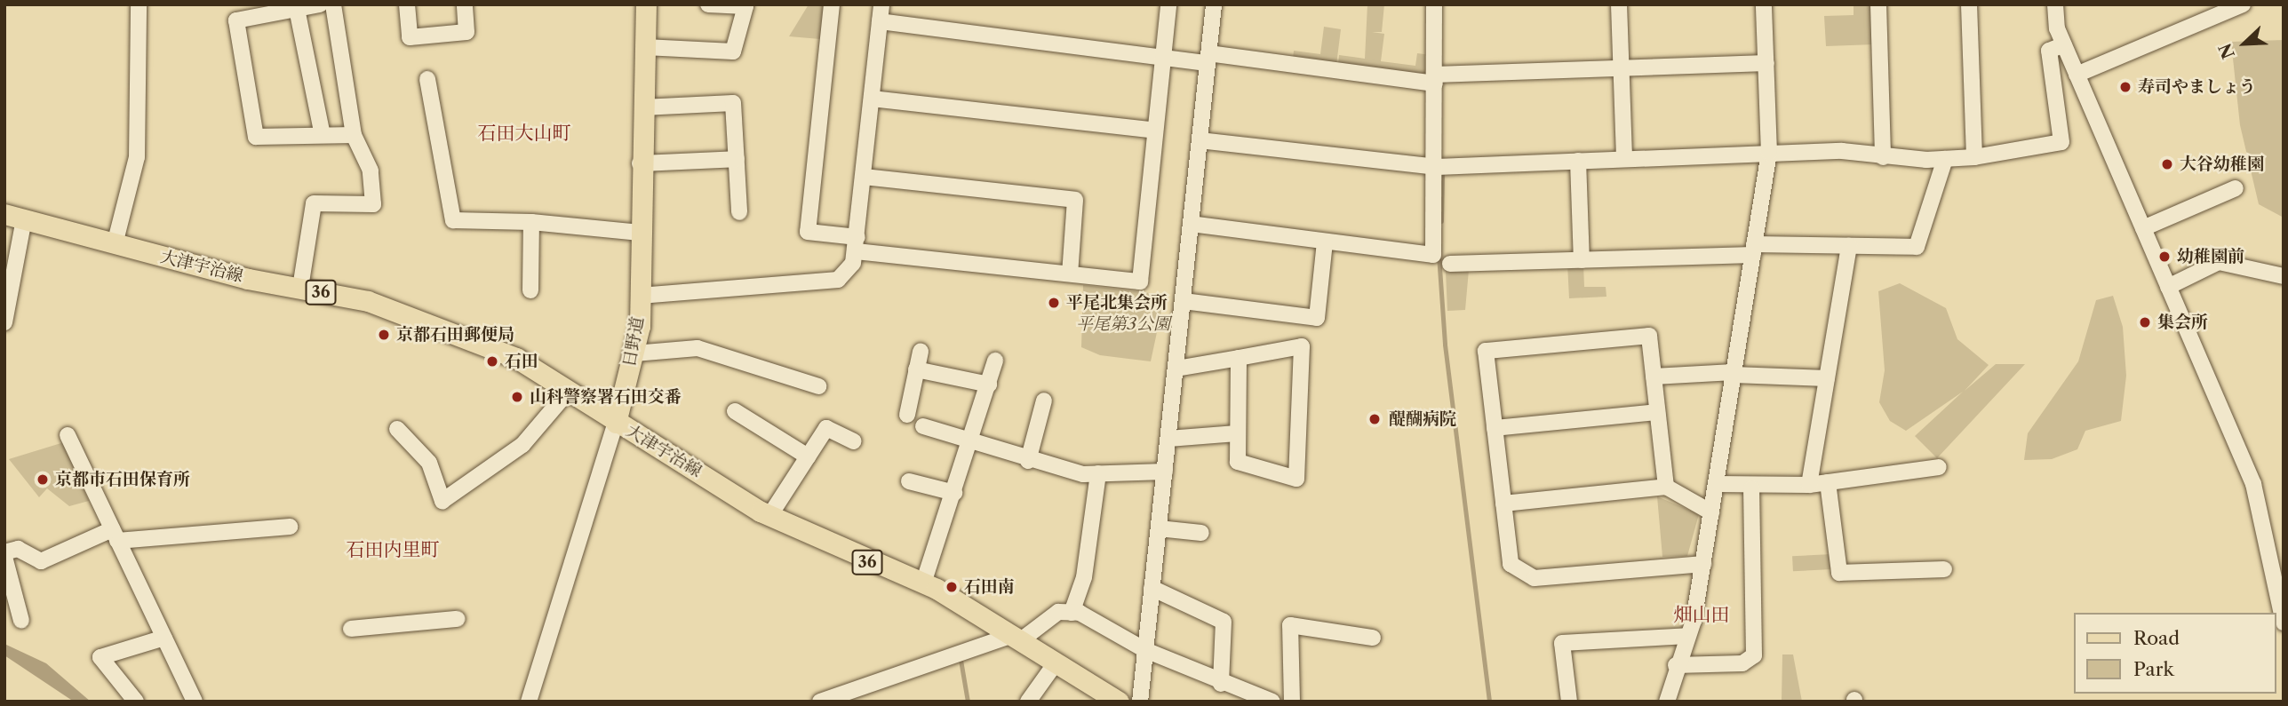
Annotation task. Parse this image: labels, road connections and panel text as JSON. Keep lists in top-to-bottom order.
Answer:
{
  "streets": {
    "main road": ["大津宇治線", "36", "日野道"]
  },
  "crossings": [
    ["大津宇治線", "日野道"]
  ],
  "districts": ["石田大山町", "石田内里町", "畑山田"],
  "parks": ["平尾第3公園"],
  "places": [
    "寿司やましょう",
    "大谷幼稚園",
    "幼稚園前",
    "平尾北集会所",
    "集会所",
    "京都石田郵便局",
    "石田",
    "山科警察署石田交番",
    "醍醐病院",
    "京都市石田保育所",
    "石田南"
  ],
  "legend": ["Road", "Park"],
  "north": "bottom left"
}
